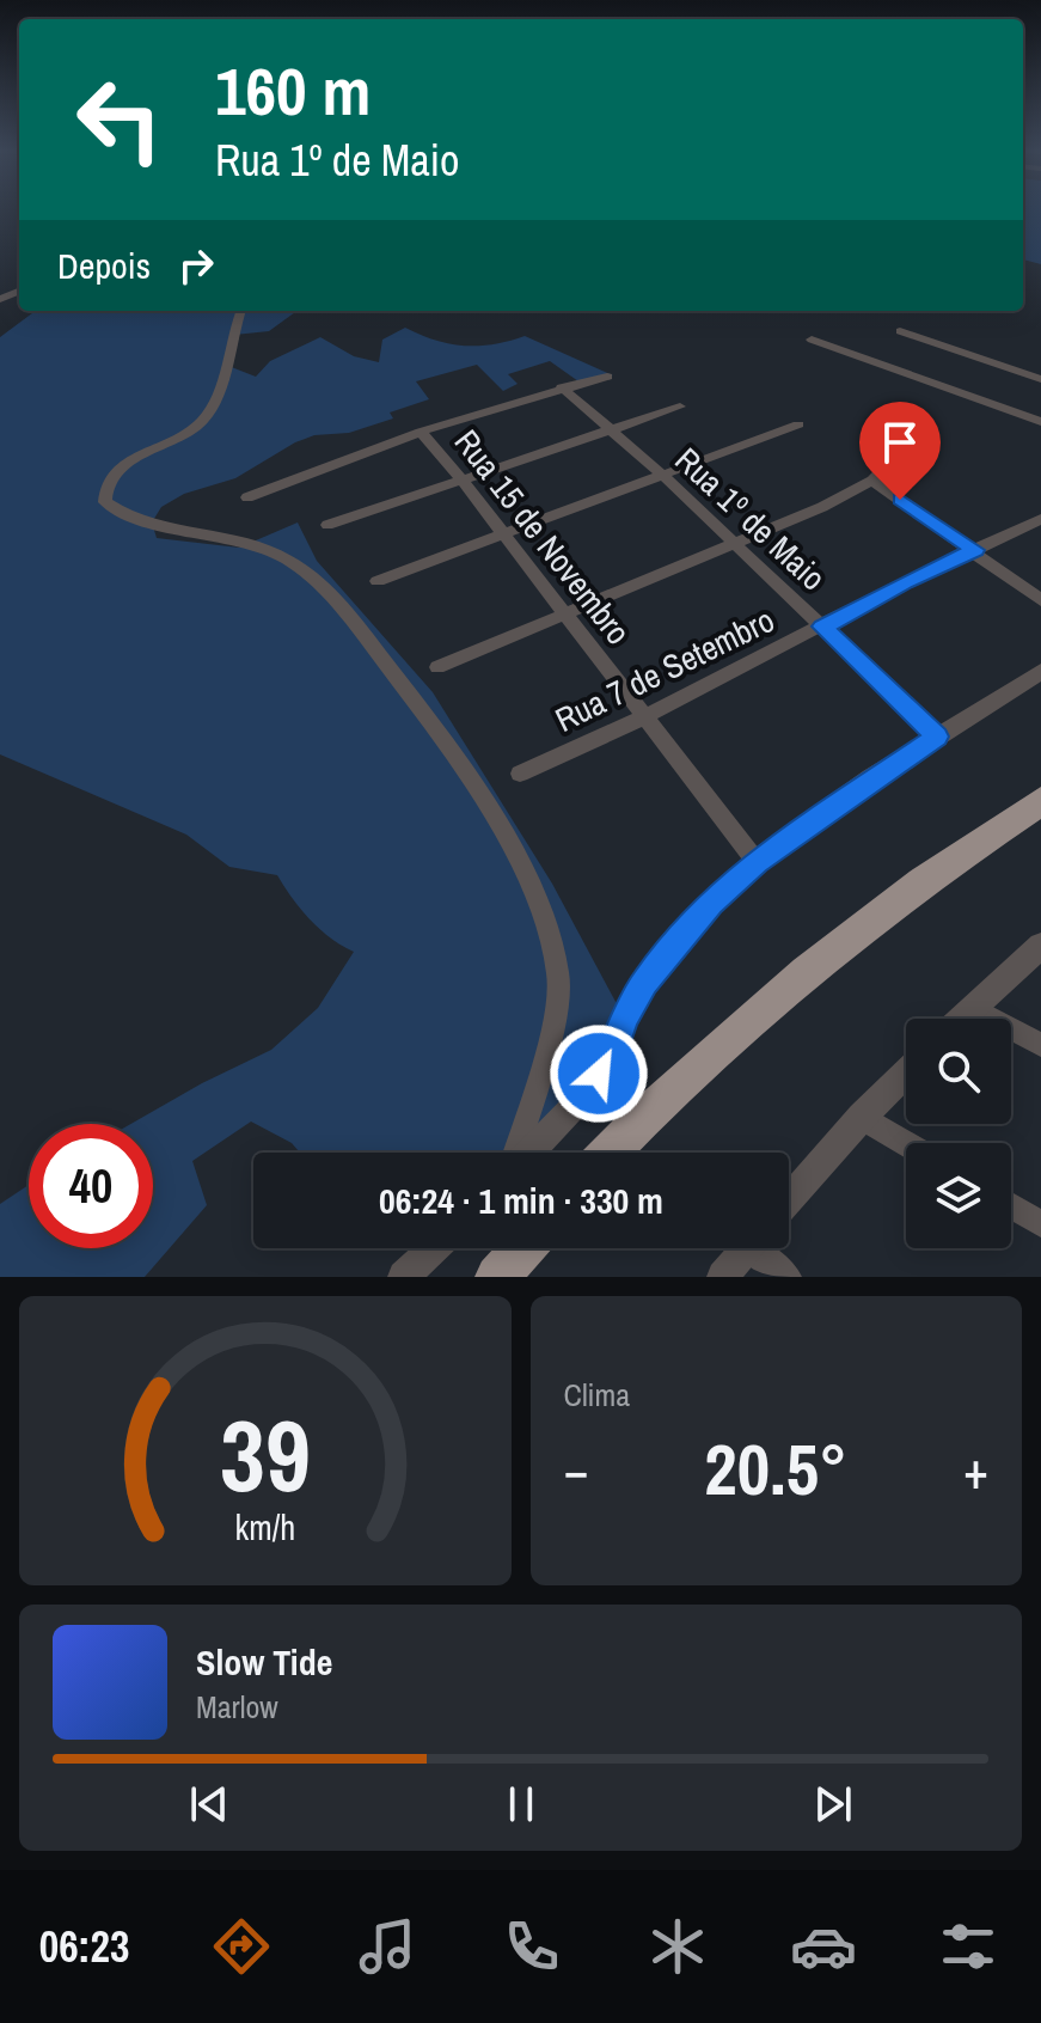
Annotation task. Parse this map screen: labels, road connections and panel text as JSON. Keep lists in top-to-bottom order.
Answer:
{
  "streets": {
    "street": ["Rua 1º de Maio", "Rua 15 de Novembro", "Rua 7 de Setembro"]
  },
  "crossings": [
    ["Rua 1º de Maio", "Rua 7 de Setembro"],
    ["Rua 15 de Novembro", "Rua 7 de Setembro"]
  ],
  "page": {
    "turn": ["160 m", "Rua 1º de Maio"],
    "then": "Depois",
    "limit": "40",
    "trip": "06:24 · 1 min · 330 m",
    "tile": "Clima",
    "heat": ["−", "20.5°", "+"],
    "song": ["Slow Tide", "Marlow"],
    "tabs": "06:23",
    "gauge": ["39", "km/h"]
  }
}
